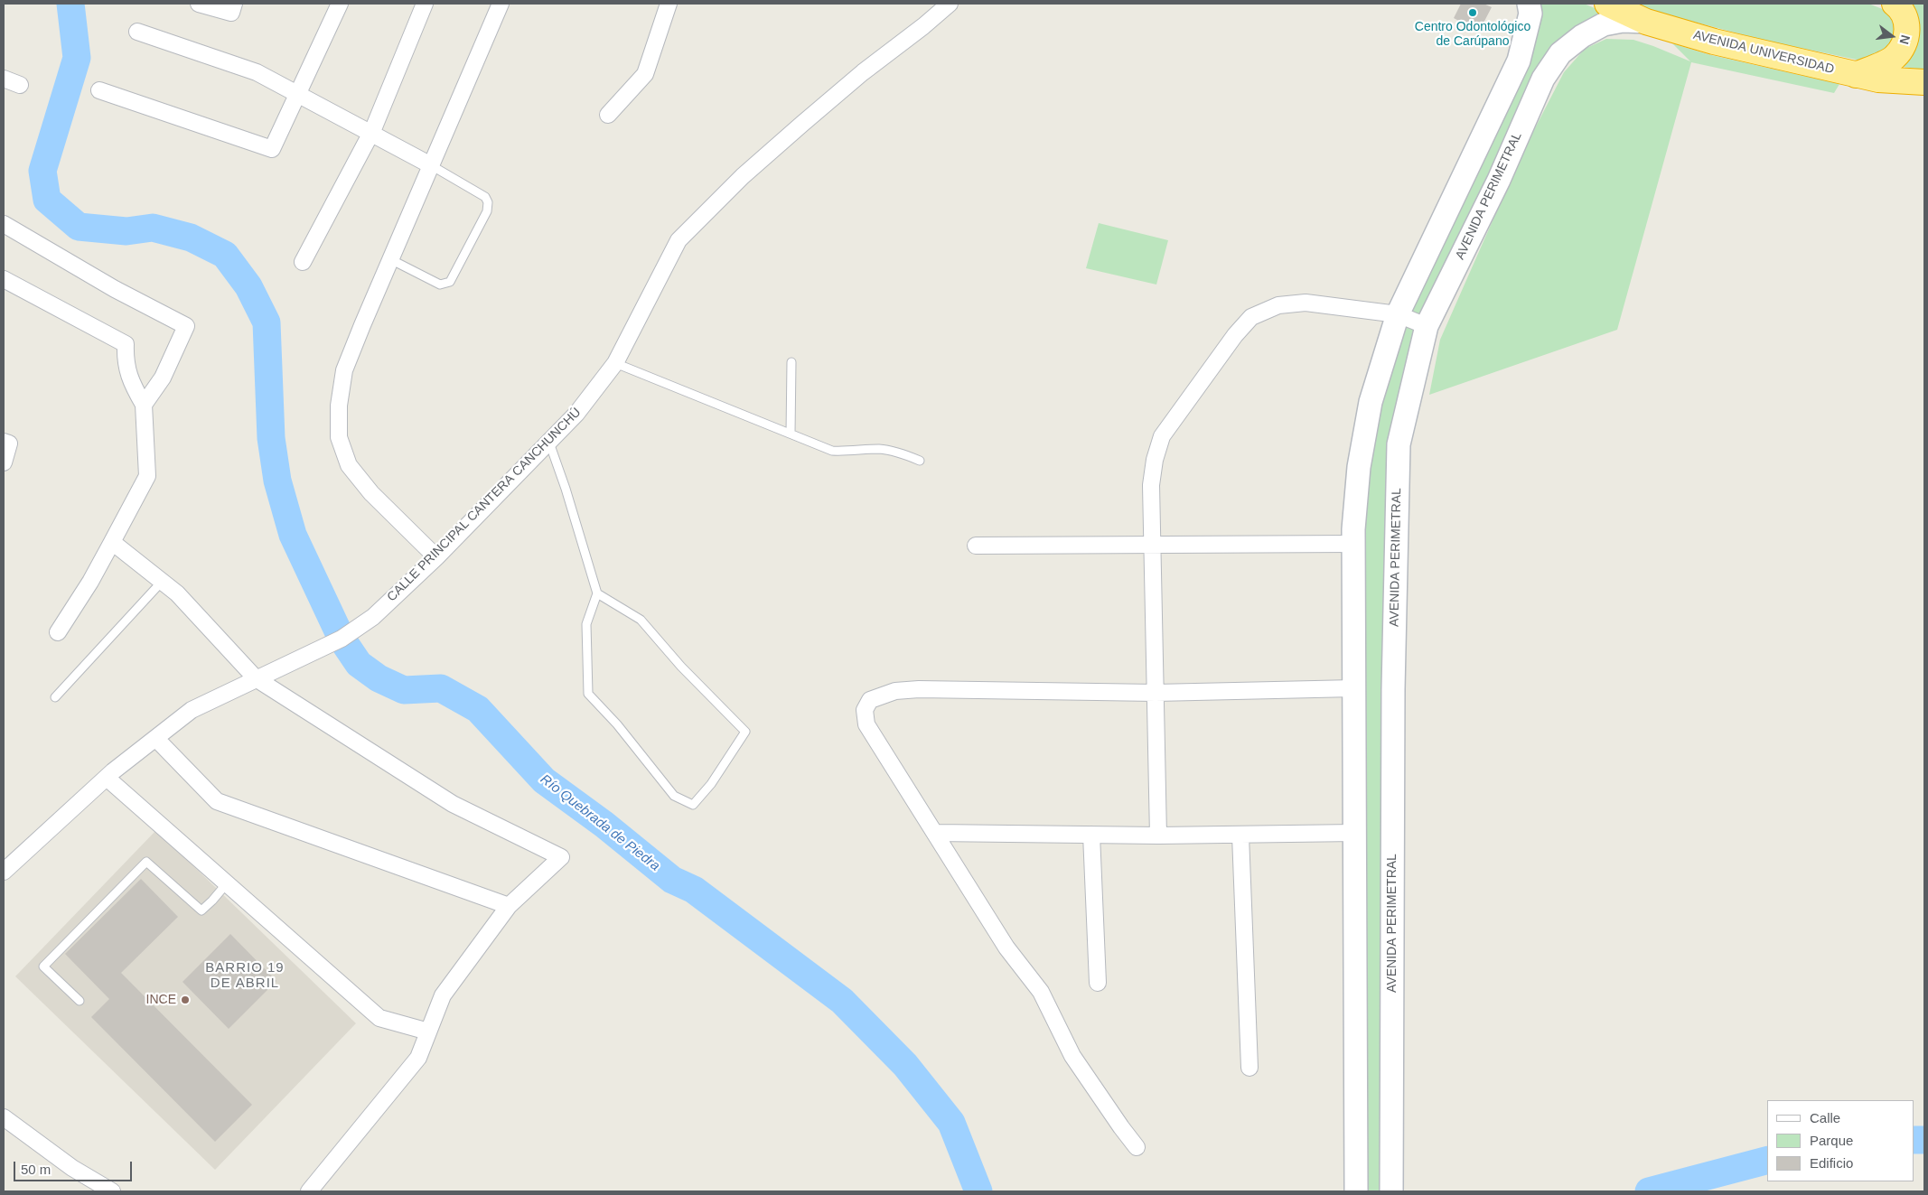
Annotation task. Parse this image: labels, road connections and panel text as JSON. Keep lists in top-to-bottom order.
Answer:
{
  "streets": {
    "highway": ["AVENIDA UNIVERSIDAD"],
    "main road": ["AVENIDA PERIMETRAL"],
    "street": ["CALLE PRINCIPAL CANTERA CANCHUNCHÚ"]
  },
  "crossings": [
    ["AVENIDA UNIVERSIDAD", "AVENIDA PERIMETRAL"]
  ],
  "districts": ["BARRIO 19 DE ABRIL"],
  "water": ["Río Quebrada de Piedra"],
  "places": ["Centro Odontológico de Carúpano", "INCE"],
  "legend": ["Calle", "Parque", "Edificio"],
  "scale_bar": "50 m",
  "north": "right"
}
